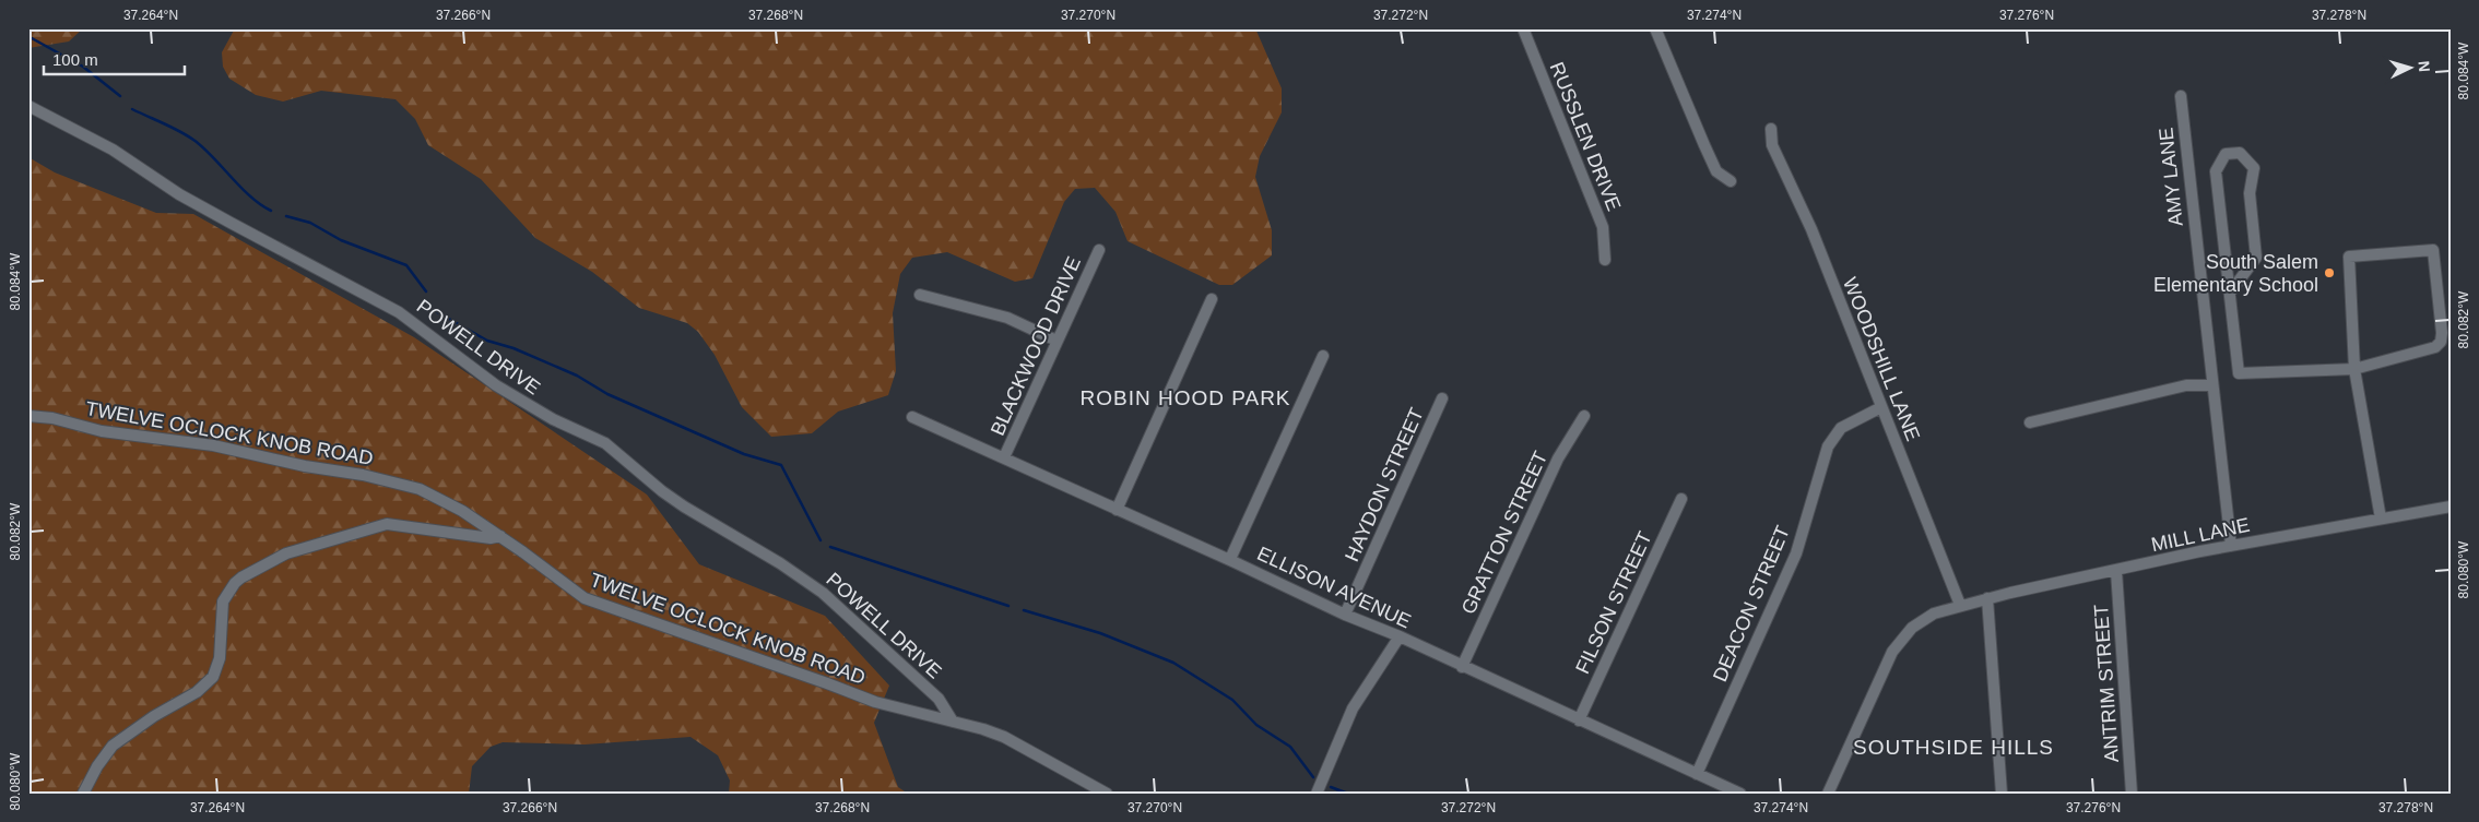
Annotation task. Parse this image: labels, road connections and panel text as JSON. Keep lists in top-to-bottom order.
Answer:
{
  "streets": {
    "street": [
      "RUSSLEN DRIVE",
      "AMY LANE",
      "BLACKWOOD DRIVE",
      "POWELL DRIVE",
      "WOODSHILL LANE",
      "TWELVE OCLOCK KNOB ROAD",
      "HAYDON STREET",
      "GRATTON STREET",
      "MILL LANE",
      "ELLISON AVENUE",
      "FILSON STREET",
      "DEACON STREET",
      "ANTRIM STREET"
    ]
  },
  "crossings": [
    ["AMY LANE", "MILL LANE"],
    ["BLACKWOOD DRIVE", "ELLISON AVENUE"],
    ["POWELL DRIVE", "TWELVE OCLOCK KNOB ROAD"],
    ["WOODSHILL LANE", "MILL LANE"],
    ["WOODSHILL LANE", "DEACON STREET"],
    ["HAYDON STREET", "ELLISON AVENUE"],
    ["GRATTON STREET", "ELLISON AVENUE"],
    ["MILL LANE", "ANTRIM STREET"],
    ["ELLISON AVENUE", "FILSON STREET"],
    ["ELLISON AVENUE", "DEACON STREET"]
  ],
  "districts": ["ROBIN HOOD PARK", "SOUTHSIDE HILLS"],
  "places": ["South Salem Elementary School"],
  "scale_bar": "100 m",
  "north": "right",
  "coordinates": [
    "37.264°N",
    "37.266°N",
    "37.268°N",
    "37.270°N",
    "37.272°N",
    "37.274°N",
    "37.276°N",
    "37.278°N",
    "80.084°W",
    "80.082°W",
    "80.080°W"
  ]
}
